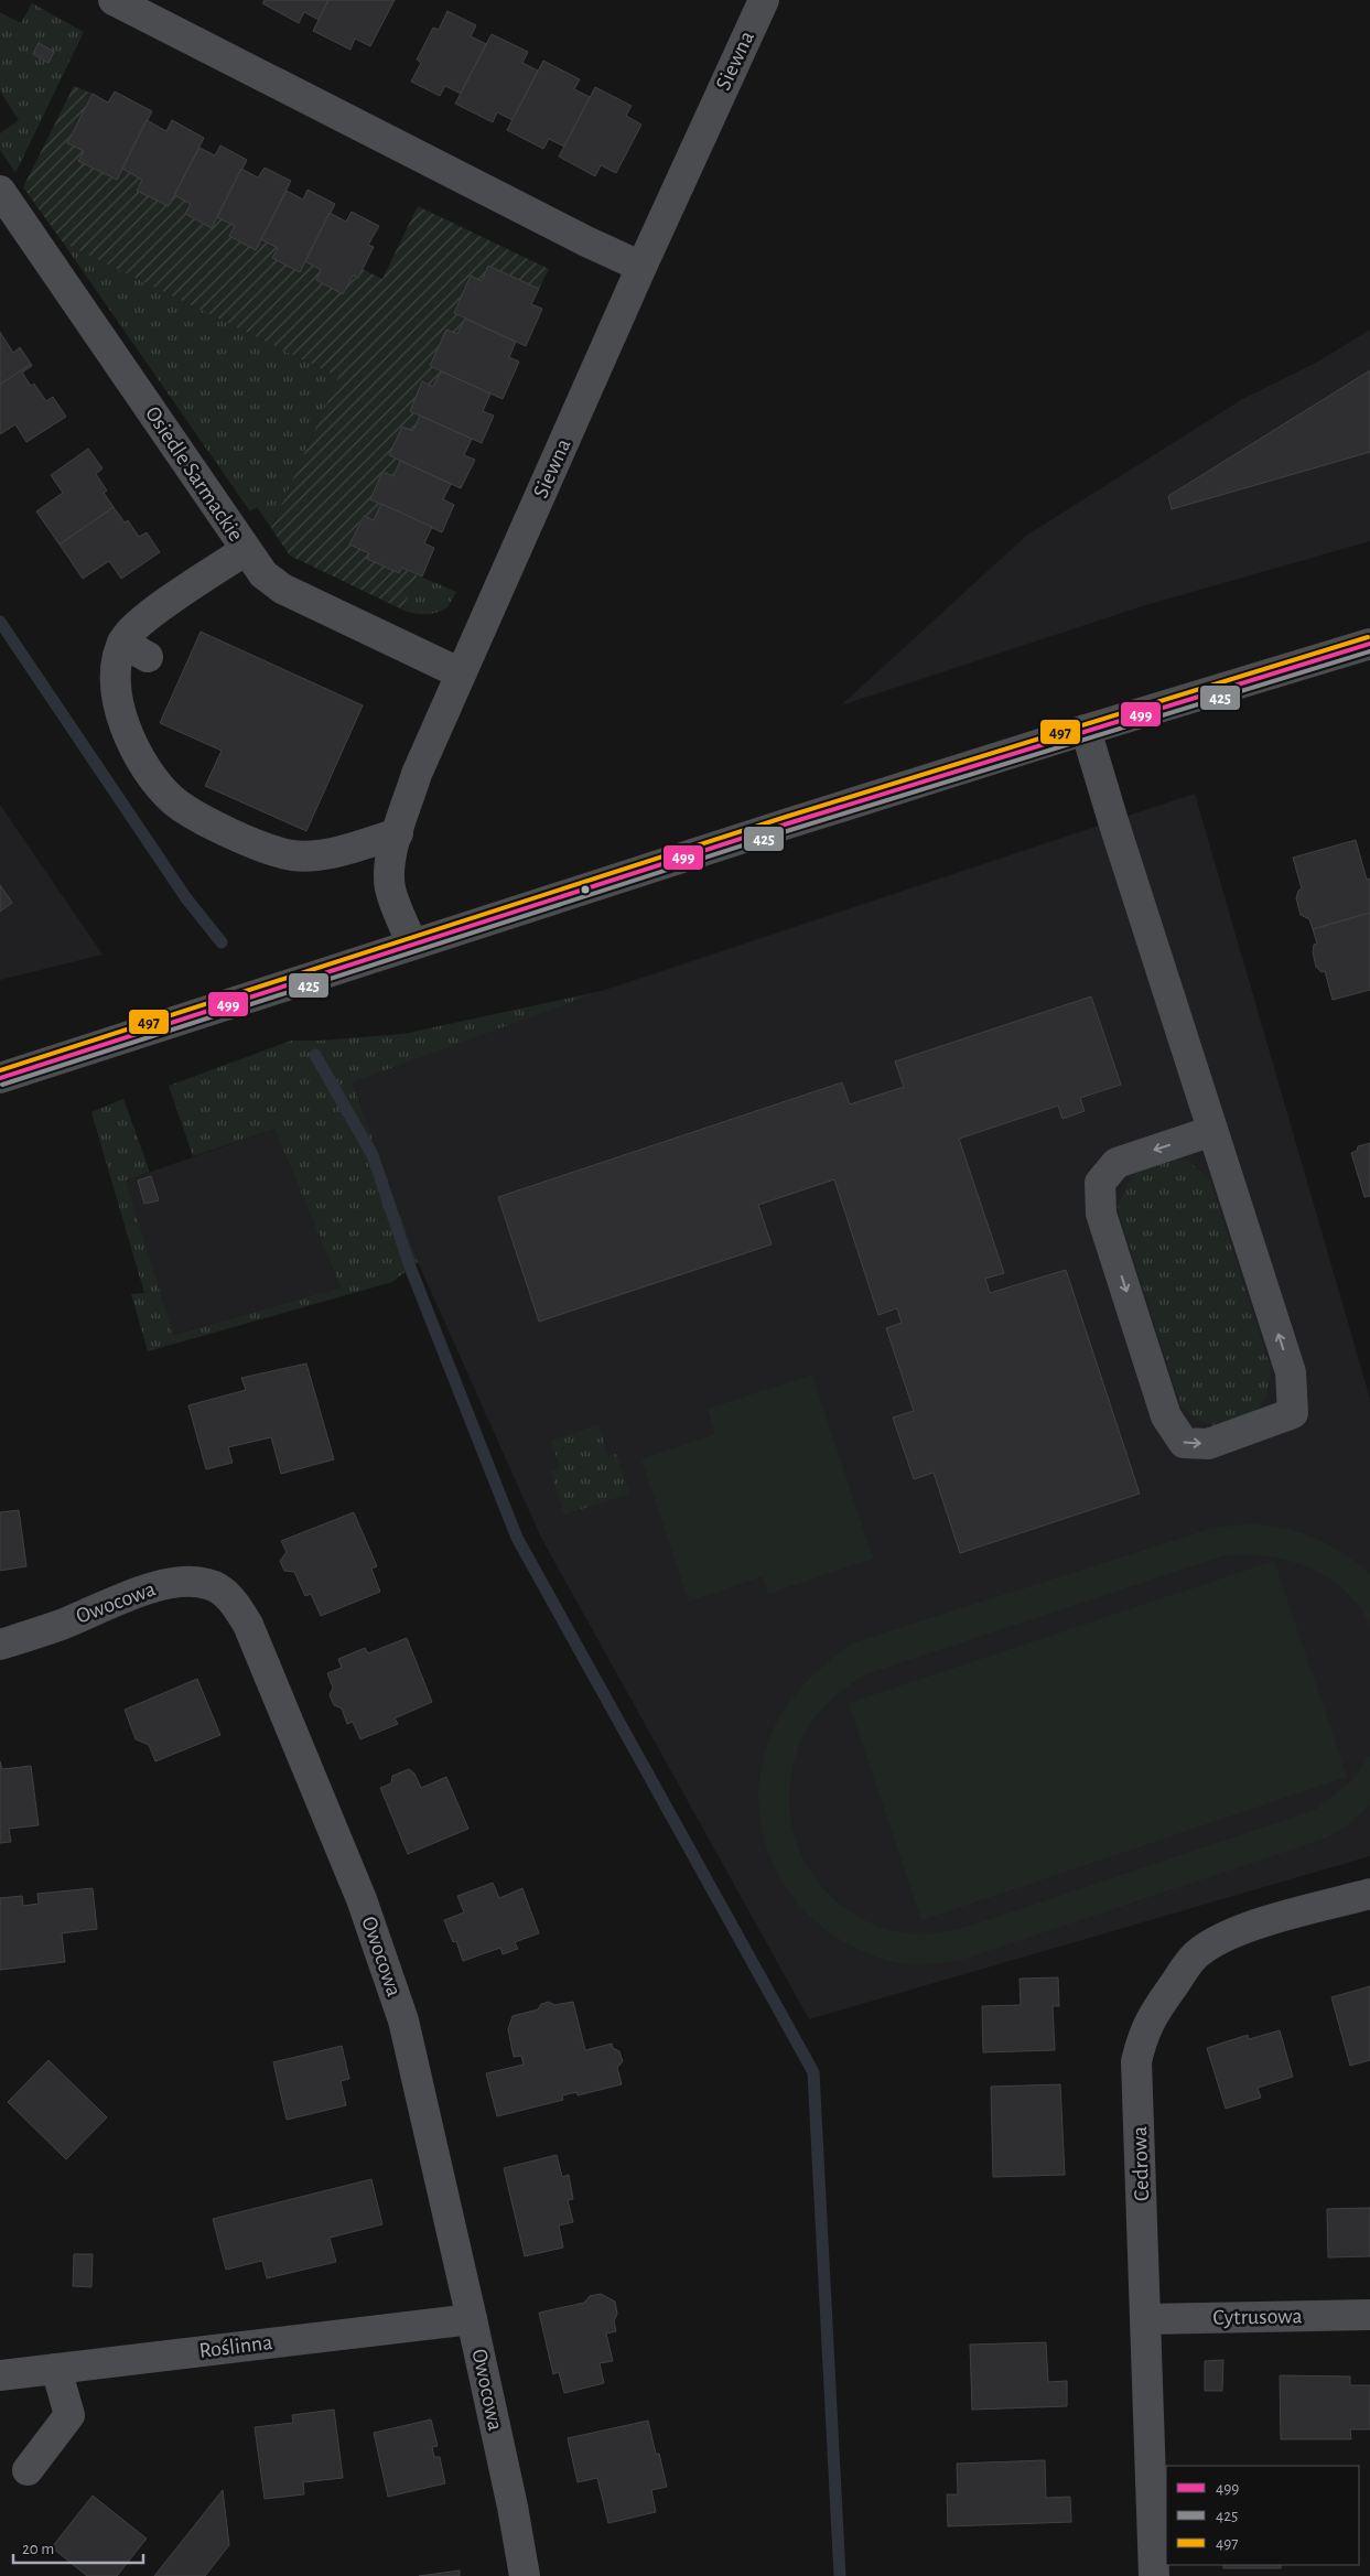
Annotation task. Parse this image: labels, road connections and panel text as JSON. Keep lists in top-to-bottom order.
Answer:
{
  "streets": {
    "street": [
      "Siewna",
      "Osiedle Sarmackie",
      "Owocowa",
      "Cedrowa",
      "Cytrusowa",
      "Roślinna"
    ]
  },
  "crossings": [
    ["Siewna", "Osiedle Sarmackie"],
    ["Owocowa", "Roślinna"],
    ["Cedrowa", "Cytrusowa"]
  ],
  "lines": ["transit line 497", "transit line 499", "transit line 425"],
  "legend": ["499", "425", "497"],
  "scale_bar": "20 m"
}
